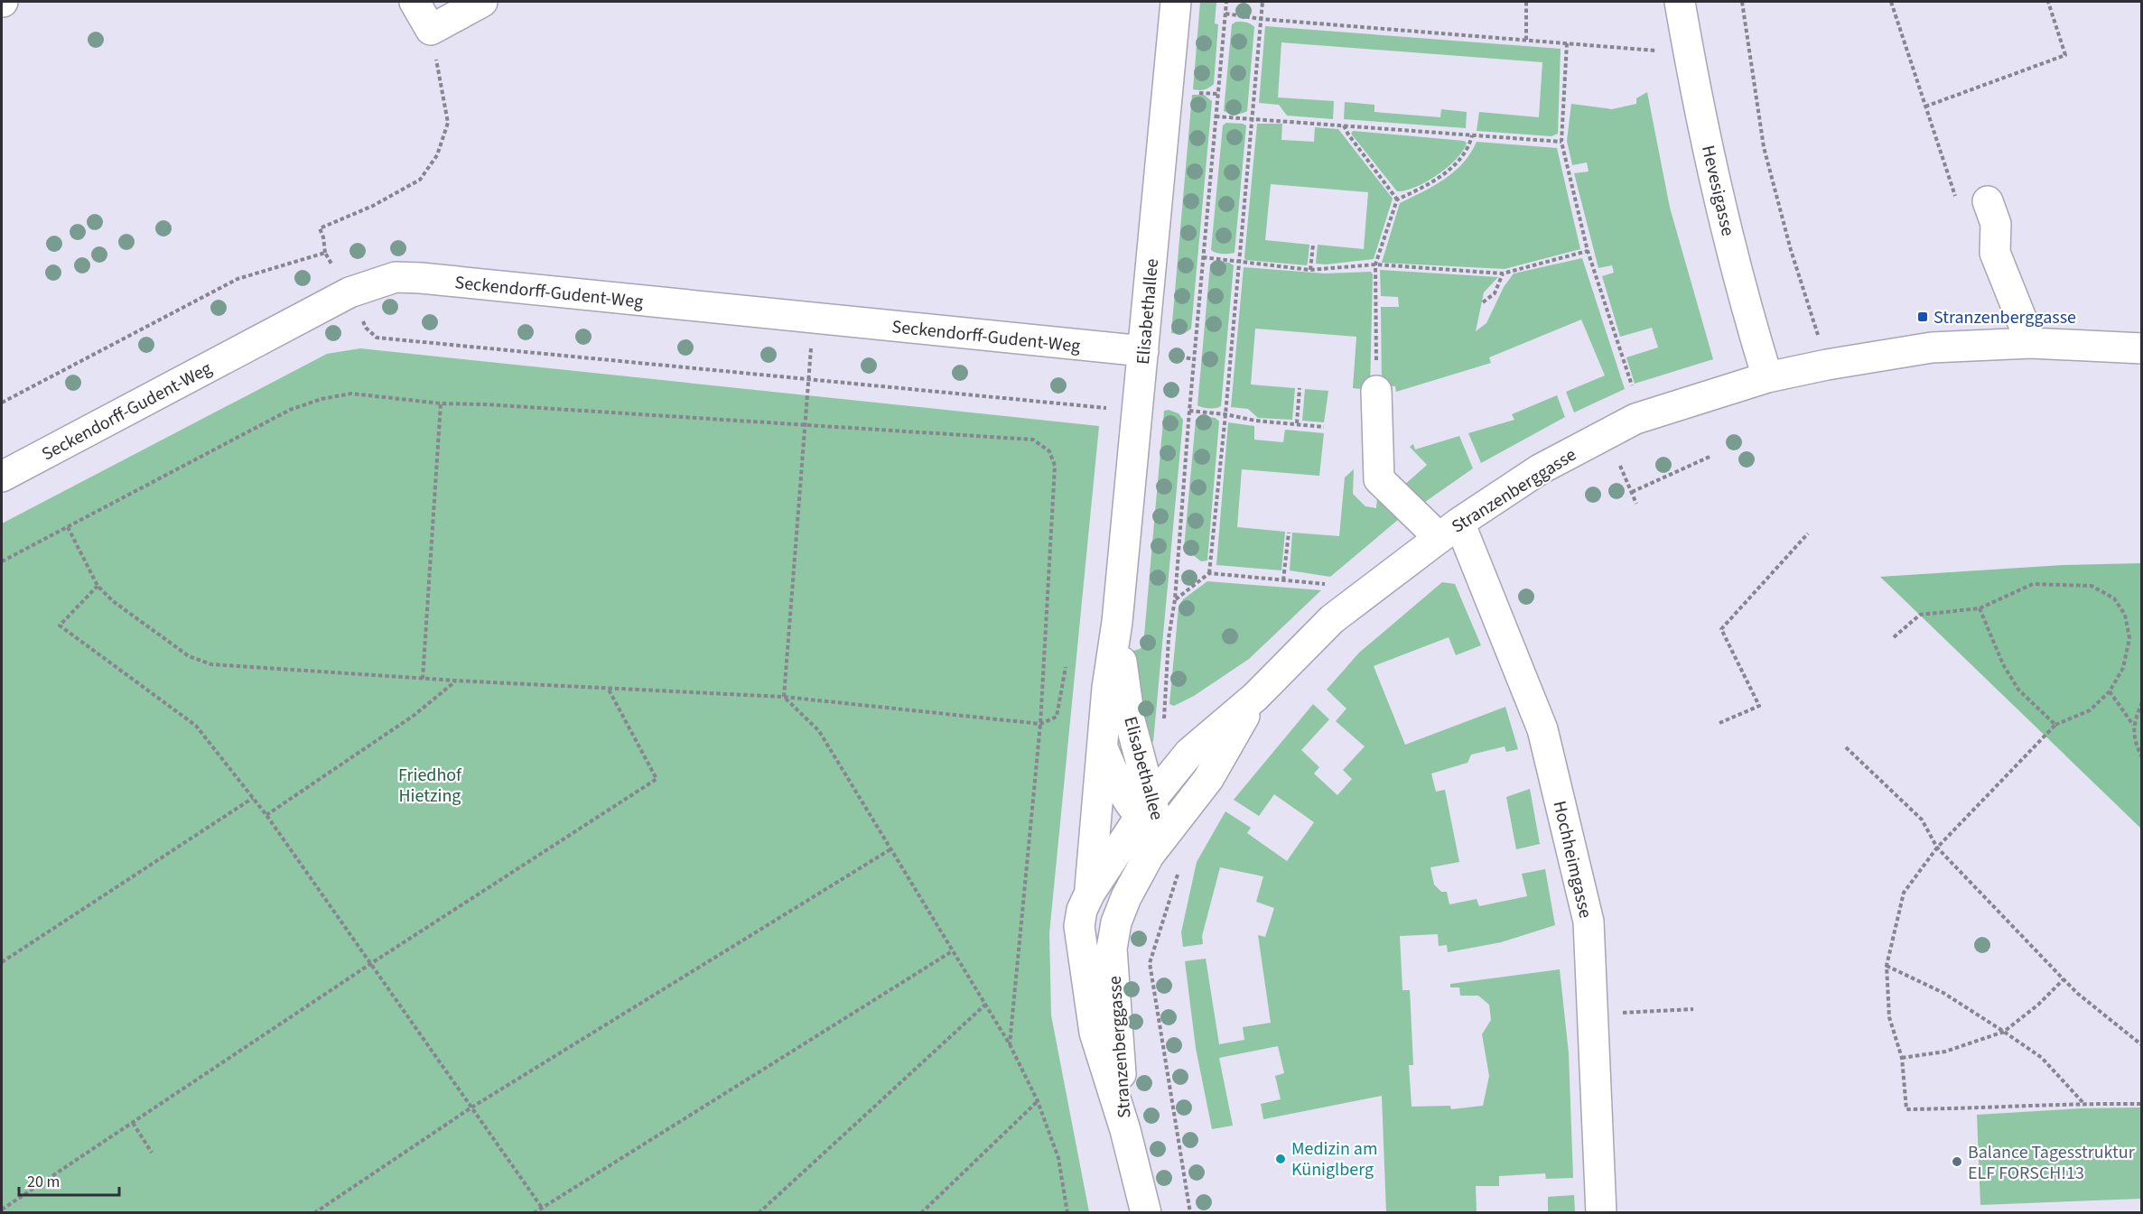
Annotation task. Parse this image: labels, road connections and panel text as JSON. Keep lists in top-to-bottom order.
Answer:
{
  "streets": {
    "street": [
      "Hevesigasse",
      "Seckendorff-Gudent-Weg",
      "Elisabethallee",
      "Stranzenberggasse",
      "Hochheimgasse"
    ]
  },
  "crossings": [
    ["Hevesigasse", "Stranzenberggasse"],
    ["Seckendorff-Gudent-Weg", "Elisabethallee"],
    ["Elisabethallee", "Stranzenberggasse"],
    ["Stranzenberggasse", "Hochheimgasse"]
  ],
  "parks": ["Friedhof Hietzing"],
  "places": {
    "transit": ["Stranzenberggasse"],
    "other": ["Medizin am Küniglberg", "Balance Tagesstruktur ELF FORSCH!13"]
  },
  "scale_bar": "20 m"
}
